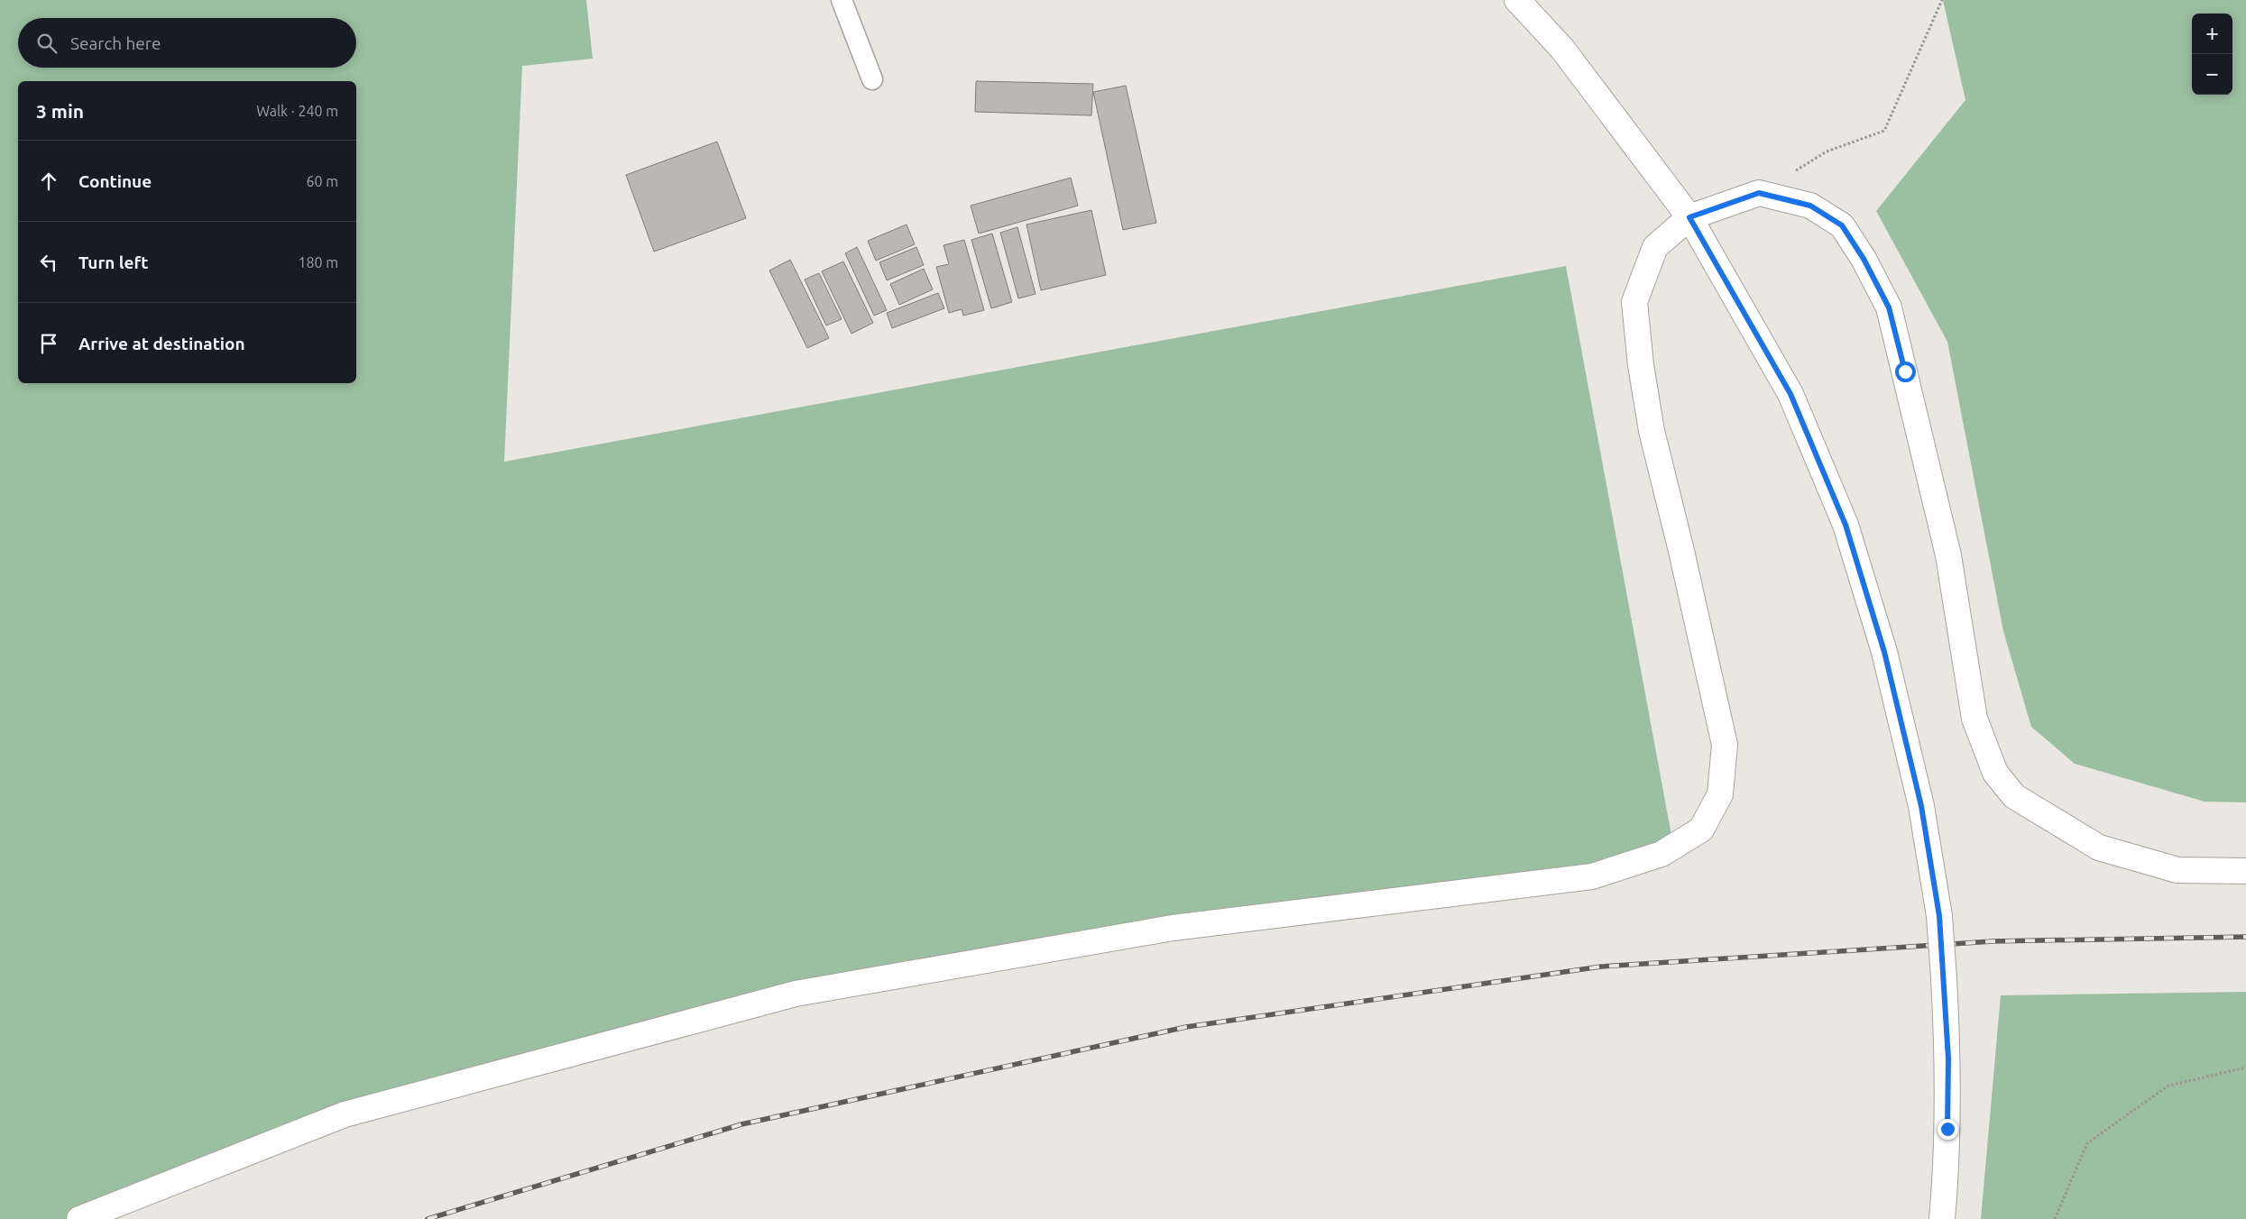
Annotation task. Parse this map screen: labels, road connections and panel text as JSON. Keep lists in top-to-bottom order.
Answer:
{
  "page": {
    "map_buttons": ["+", "−"],
    "search": "Search here",
    "heading": ["3 min", "Walk · 240 m"],
    "list": [
      ["Continue", "60 m"],
      ["Turn left", "180 m"],
      "Arrive at destination"
    ]
  }
}
